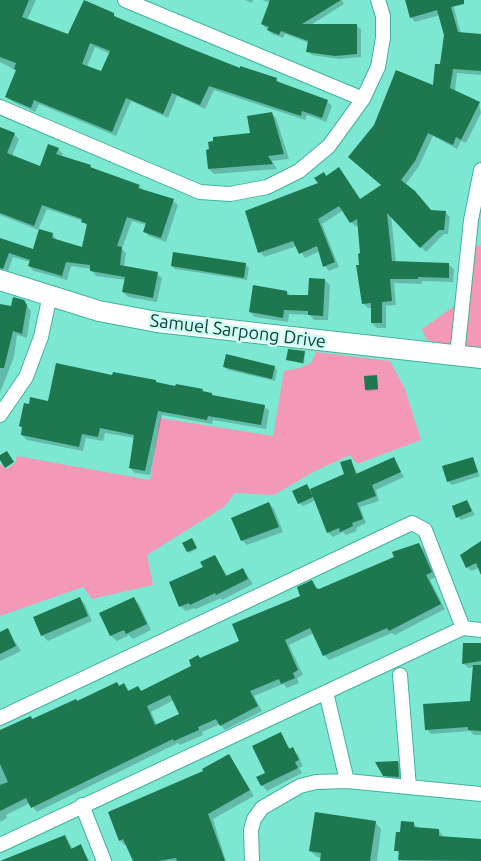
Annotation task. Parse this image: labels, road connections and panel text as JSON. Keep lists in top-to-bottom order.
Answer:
{
  "streets": {
    "street": ["Samuel Sarpong Drive"]
  }
}
